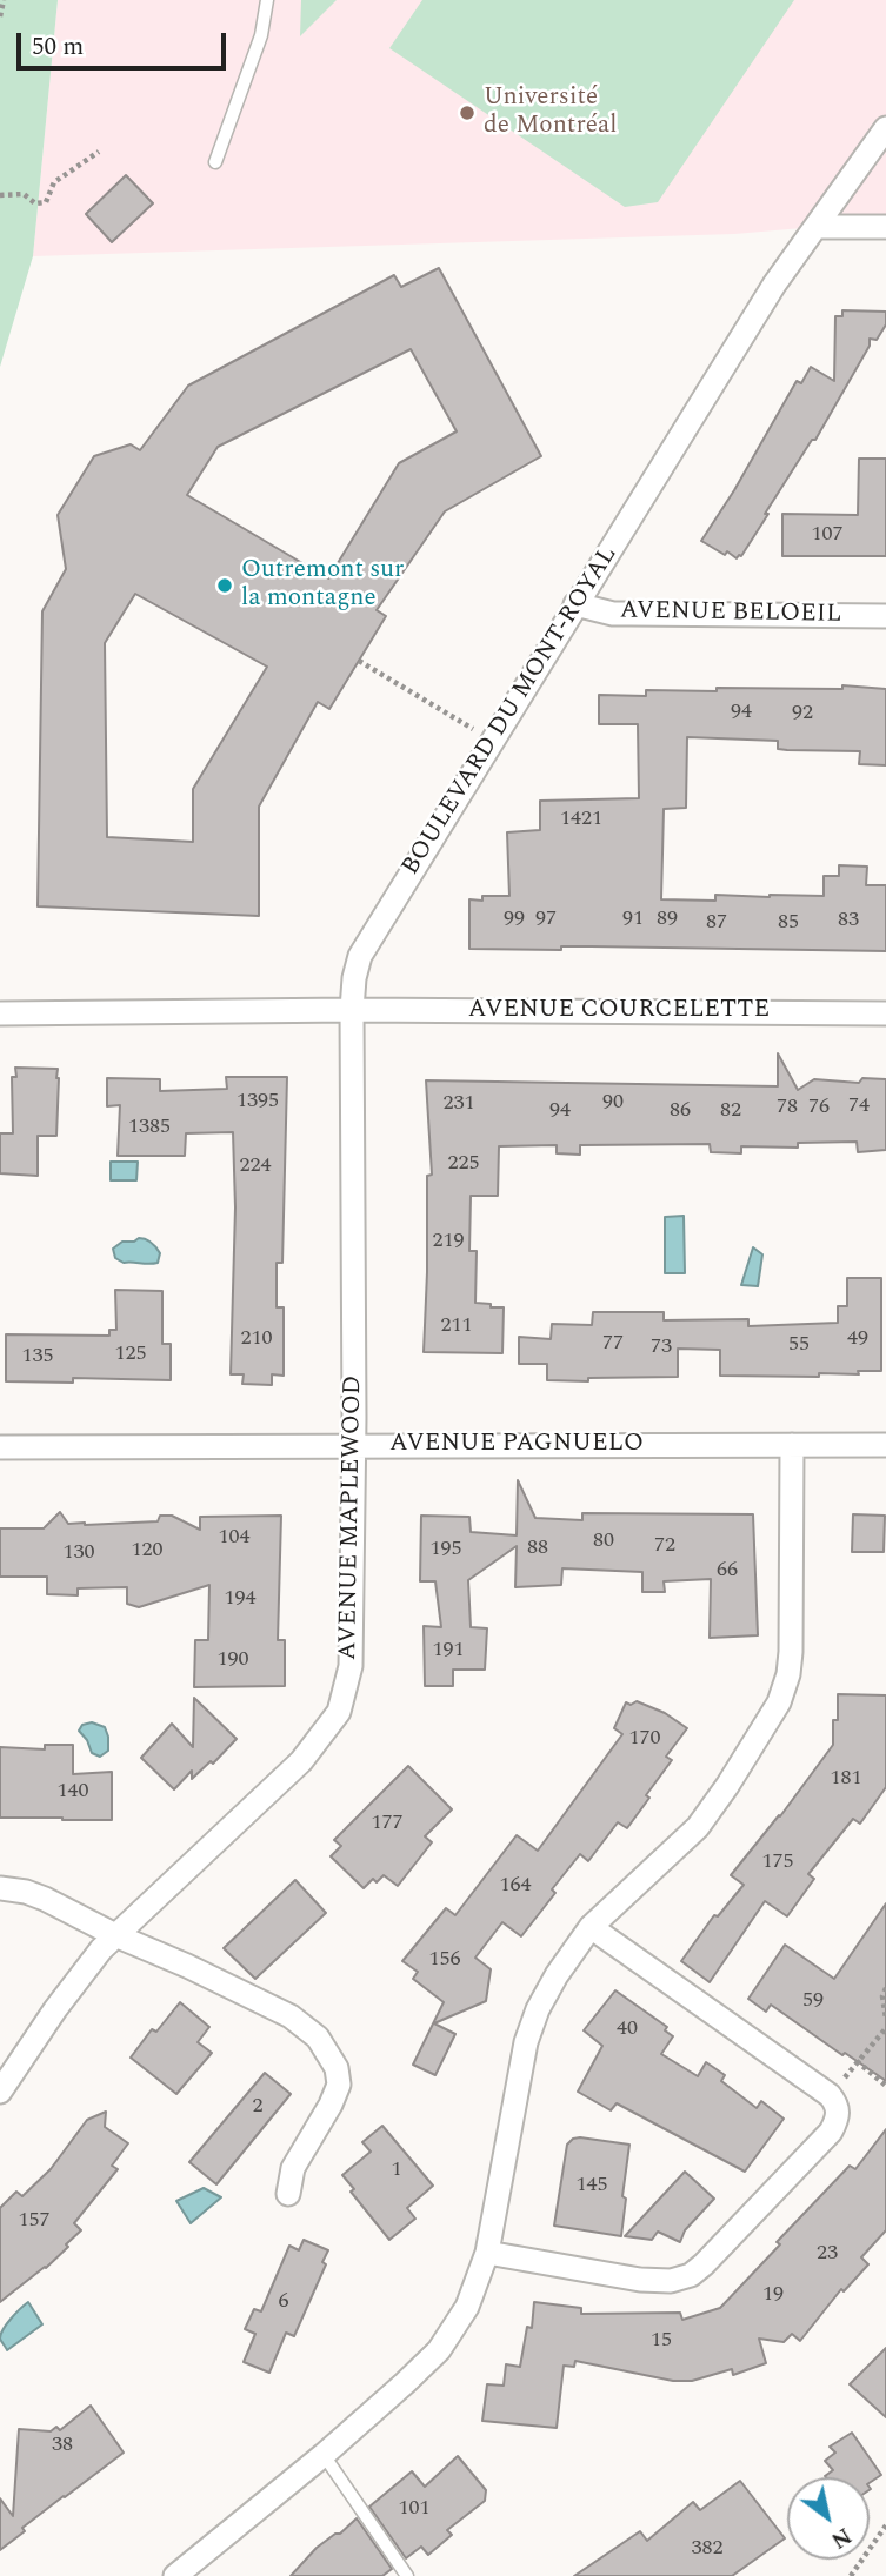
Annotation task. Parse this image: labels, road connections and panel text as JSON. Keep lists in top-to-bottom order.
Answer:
{
  "streets": {
    "street": [
      "AVENUE BELOEIL",
      "BOULEVARD DU MONT-ROYAL",
      "AVENUE COURCELETTE",
      "AVENUE PAGNUELO",
      "AVENUE MAPLEWOOD"
    ]
  },
  "crossings": [
    ["AVENUE BELOEIL", "BOULEVARD DU MONT-ROYAL"],
    ["BOULEVARD DU MONT-ROYAL", "AVENUE COURCELETTE"],
    ["BOULEVARD DU MONT-ROYAL", "AVENUE MAPLEWOOD"],
    ["AVENUE COURCELETTE", "AVENUE MAPLEWOOD"],
    ["AVENUE PAGNUELO", "AVENUE MAPLEWOOD"]
  ],
  "places": ["Université de Montréal", "Outremont sur la montagne"],
  "house_numbers": [
    "107",
    "94",
    "92",
    "1421",
    "99",
    "97",
    "91",
    "89",
    "83",
    "87",
    "85",
    "1395",
    "90",
    "231",
    "74",
    "78",
    "76",
    "94",
    "86",
    "82",
    "1385",
    "225",
    "224",
    "219",
    "211",
    "210",
    "49",
    "77",
    "55",
    "73",
    "125",
    "135",
    "104",
    "80",
    "72",
    "88",
    "195",
    "120",
    "130",
    "66",
    "194",
    "191",
    "190",
    "170",
    "181",
    "140",
    "177",
    "175",
    "164",
    "156",
    "59",
    "40",
    "2",
    "1",
    "145",
    "157",
    "23",
    "19",
    "6",
    "15",
    "38",
    "101",
    "382"
  ],
  "scale_bar": "50 m",
  "north": "bottom right"
}
